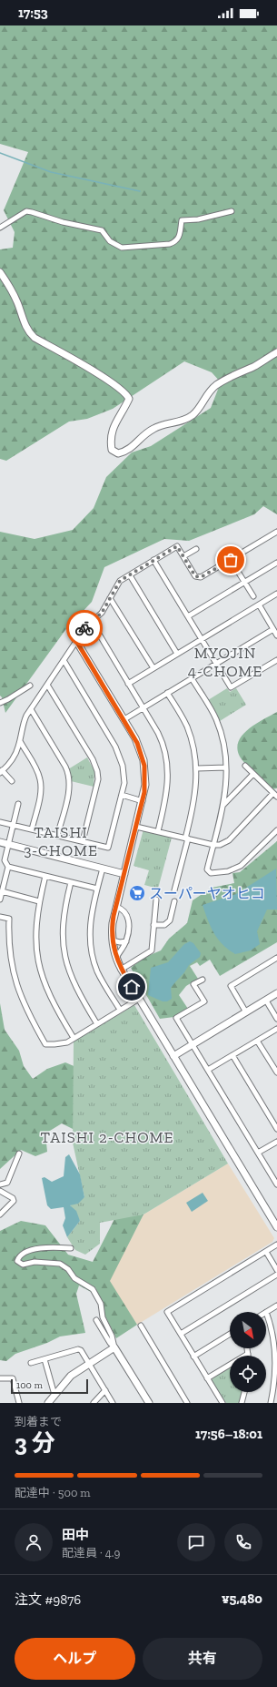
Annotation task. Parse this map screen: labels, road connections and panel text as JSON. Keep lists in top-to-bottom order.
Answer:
{
  "districts": ["MYOJIN 4-CHOME", "TAISHI 3-CHOME", "TAISHI 2-CHOME"],
  "places": {
    "supermarket": ["スーパーヤオヒコ"]
  },
  "scale_bar": "100 m",
  "north": "bottom right",
  "page": {
    "status": "17:53",
    "scale": "100 m",
    "heading": ["3 分", "到着まで", "17:56–18:01"],
    "panel": [
      "田中",
      "配達員 · 4.9",
      "注文 #9876",
      "¥5,480"
    ],
    "bar": "配達中 · 500 m",
    "buttons": ["ヘルプ", "共有"]
  }
}
